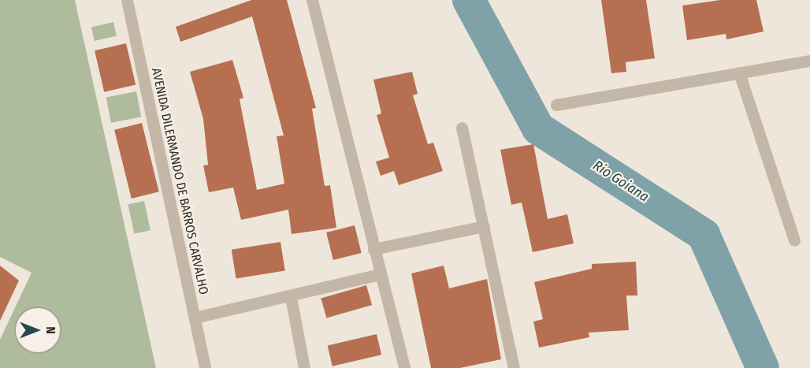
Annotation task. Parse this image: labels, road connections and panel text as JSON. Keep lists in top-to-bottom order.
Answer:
{
  "streets": {
    "street": ["AVENIDA DILERMANDO DE BARROS CARVALHO"]
  },
  "water": ["Rio Goiana"],
  "north": "right"
}
